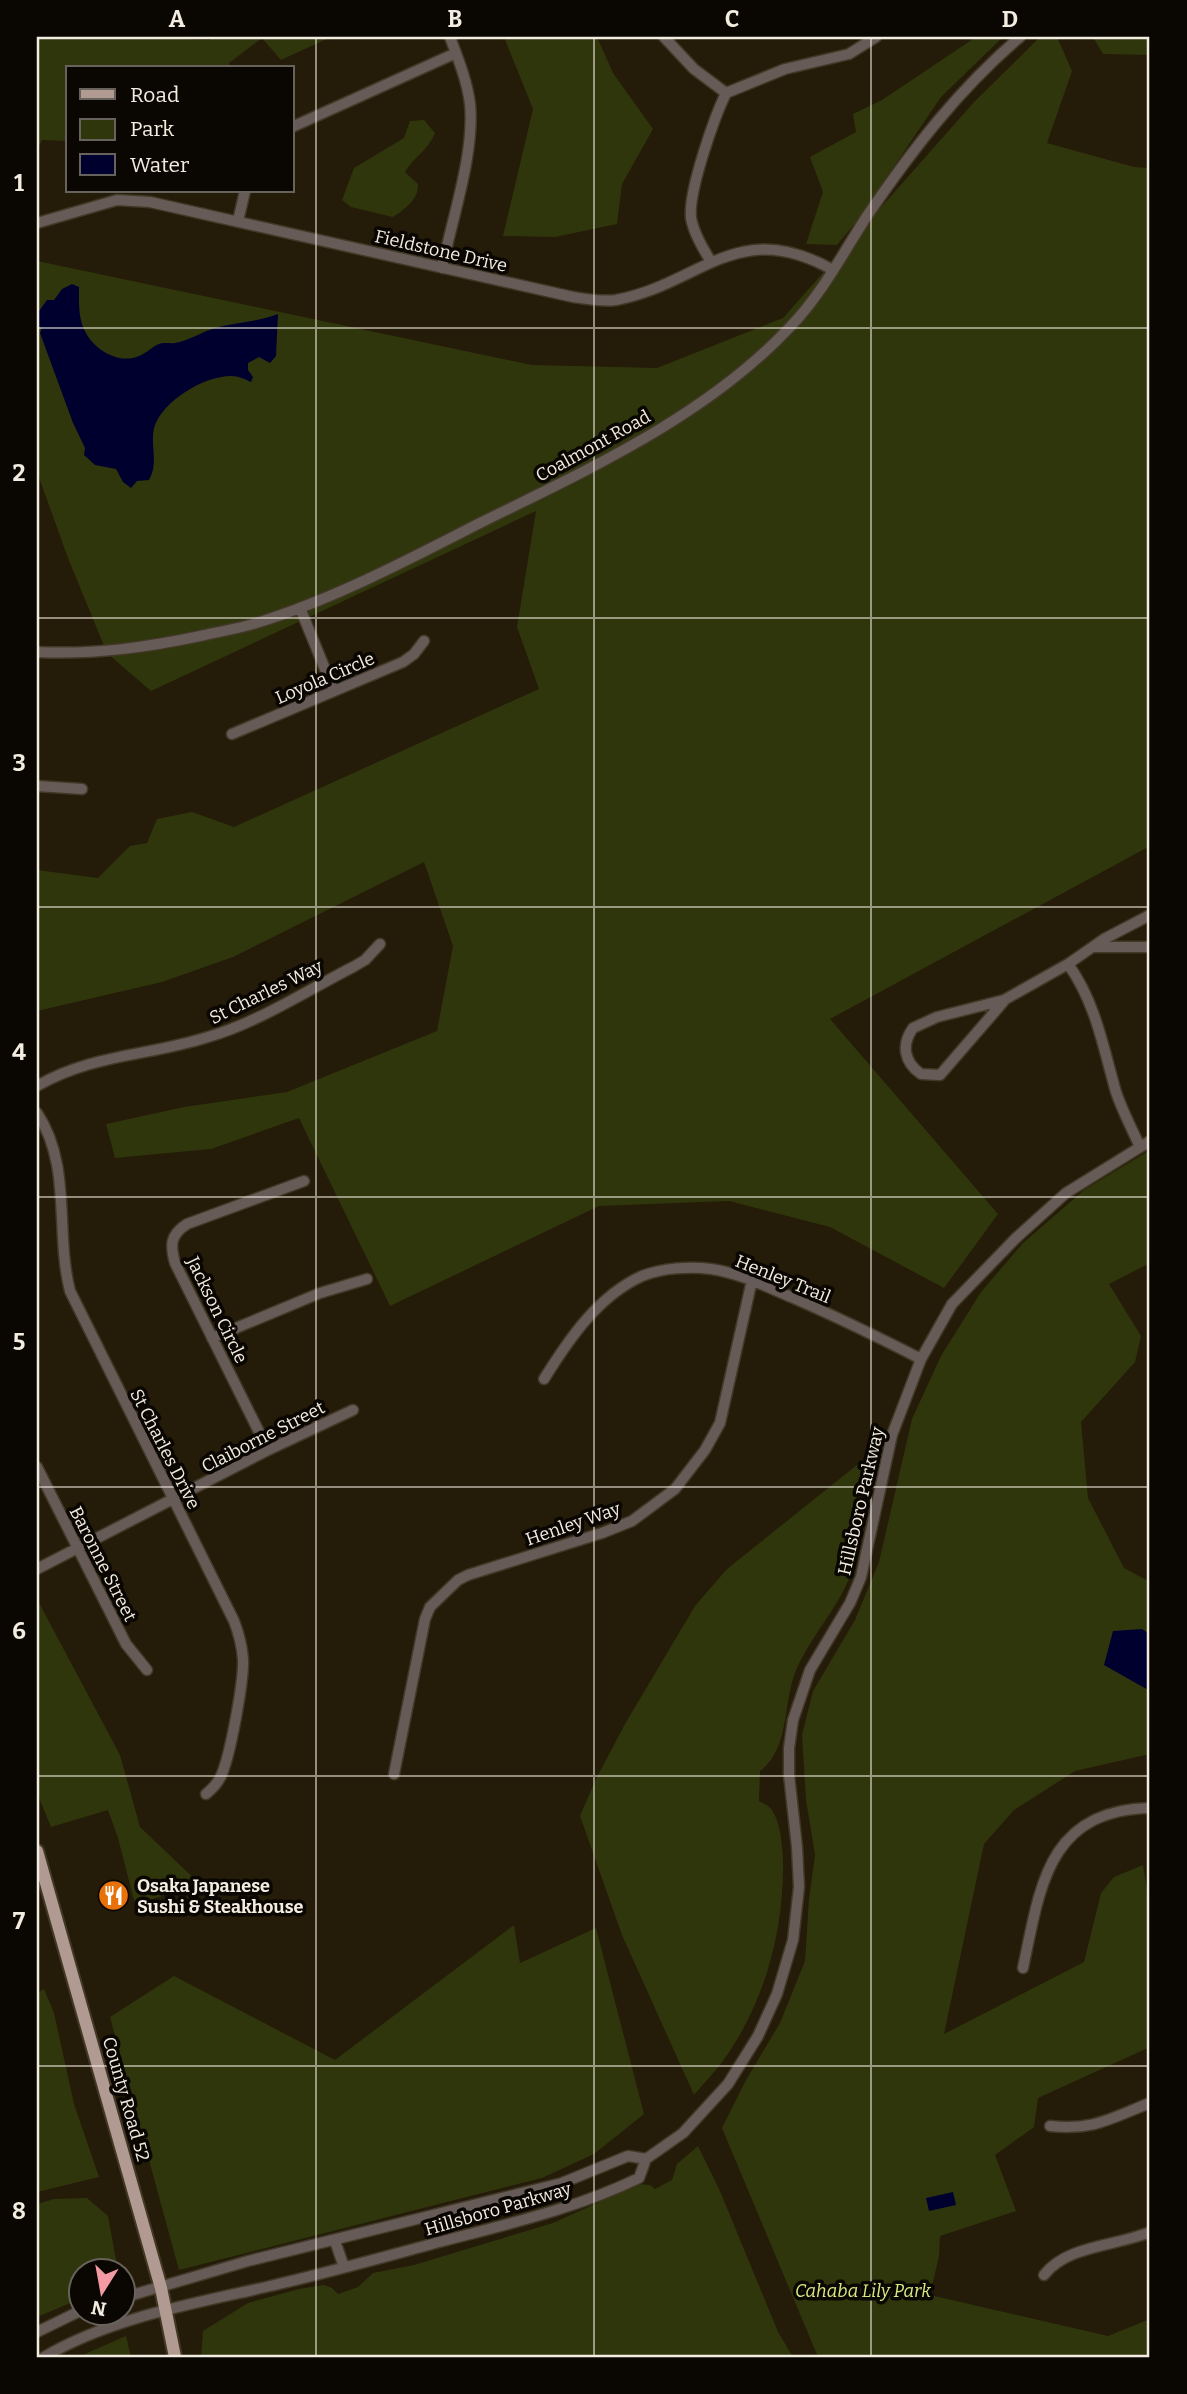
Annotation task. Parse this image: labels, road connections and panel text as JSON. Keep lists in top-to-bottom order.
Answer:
{
  "streets": {
    "main road": ["County Road 52"],
    "street": [
      "Fieldstone Drive",
      "Coalmont Road",
      "Loyola Circle",
      "St Charles Way",
      "Henley Trail",
      "Jackson Circle",
      "Claiborne Street",
      "St Charles Drive",
      "Hillsboro Parkway",
      "Henley Way",
      "Baronne Street"
    ]
  },
  "crossings": [
    ["Fieldstone Drive", "Coalmont Road"],
    ["Henley Trail", "Hillsboro Parkway"],
    ["Henley Trail", "Henley Way"],
    ["Jackson Circle", "Claiborne Street"],
    ["Claiborne Street", "St Charles Drive"],
    ["Claiborne Street", "Baronne Street"],
    ["Hillsboro Parkway", "County Road 52"]
  ],
  "parks": ["Cahaba Lily Park"],
  "places": {
    "restaurant": ["Osaka Japanese Sushi & Steakhouse"]
  },
  "legend": ["Road", "Park", "Water"],
  "north": "bottom",
  "grid": {
    "columns": [
      "A",
      "B",
      "C",
      "D"
    ],
    "rows": [
      "1",
      "2",
      "3",
      "4",
      "5",
      "6",
      "7",
      "8"
    ]
  }
}
